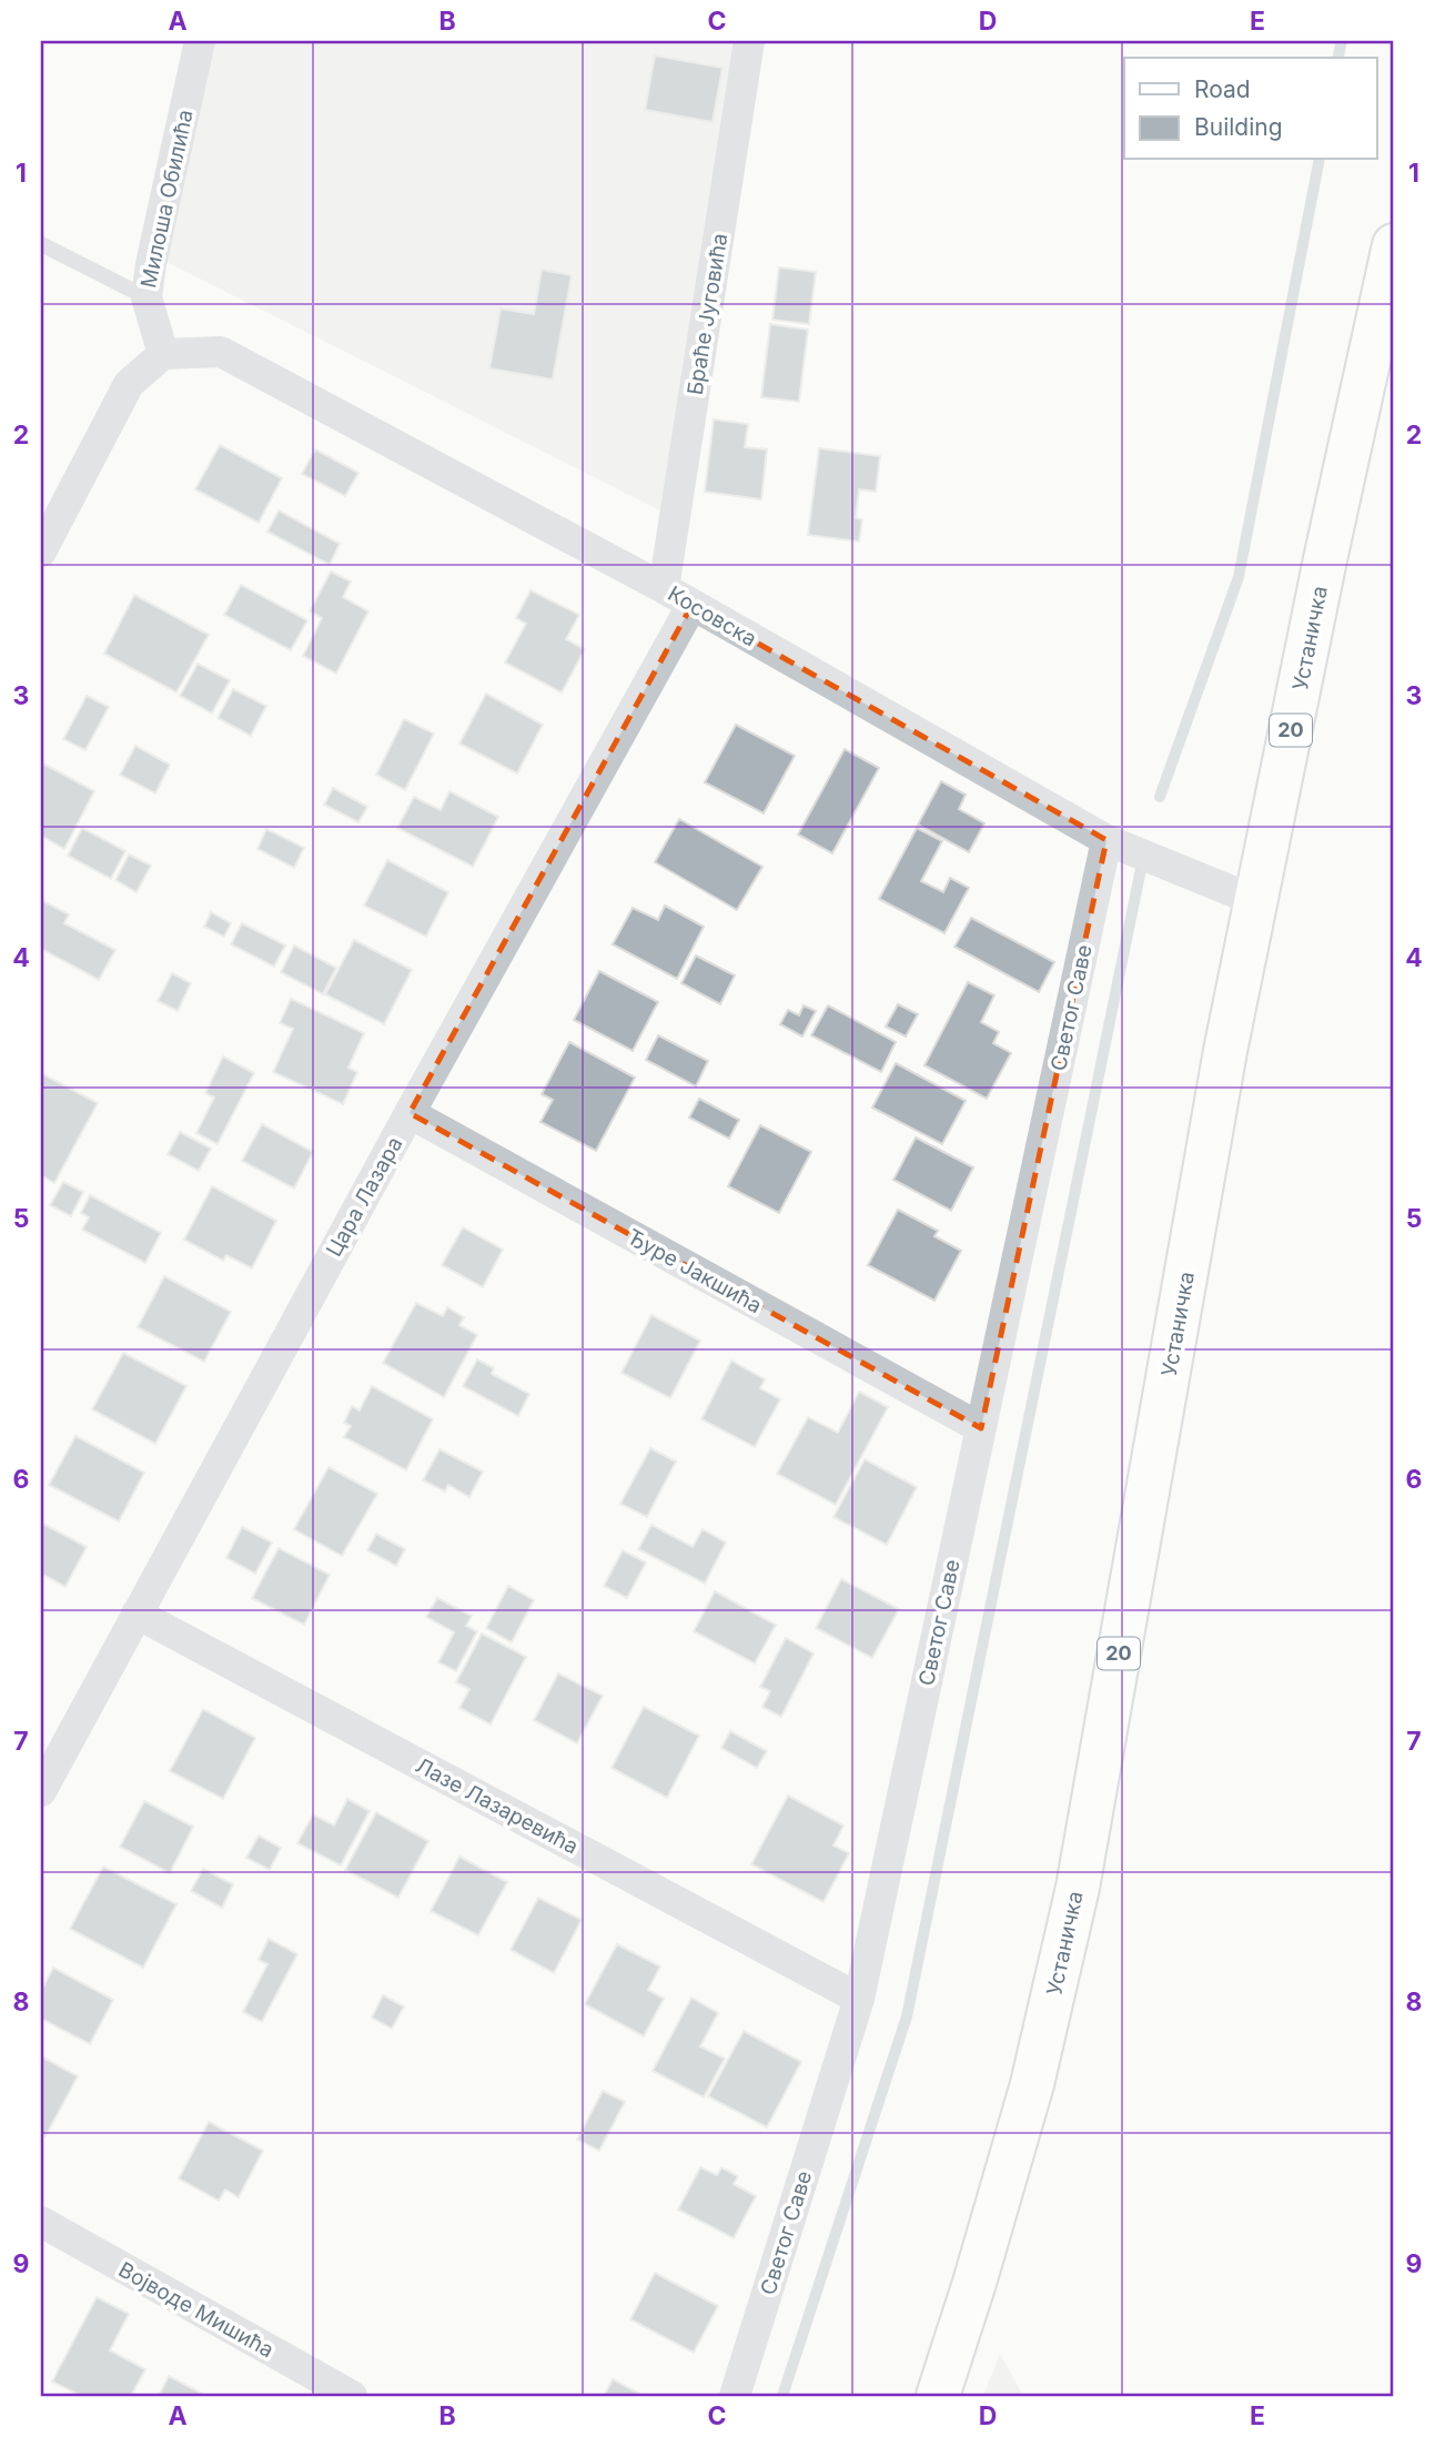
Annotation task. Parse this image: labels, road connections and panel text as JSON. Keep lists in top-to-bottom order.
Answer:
{
  "streets": {
    "main road": ["Устаничка", "20"],
    "street": [
      "Милоша Обилића",
      "Браће Југовића",
      "Косовска",
      "Светог Саве",
      "Цара Лазара",
      "Ђуре Јакшића",
      "Лазе Лазаревића",
      "Војводе Мишића"
    ]
  },
  "crossings": [
    ["Милоша Обилића", "Косовска"],
    ["Браће Југовића", "Косовска"],
    ["Косовска", "Устаничка"],
    ["Косовска", "Светог Саве"],
    ["Косовска", "Цара Лазара"],
    ["Светог Саве", "Ђуре Јакшића"],
    ["Светог Саве", "Лазе Лазаревића"],
    ["Цара Лазара", "Ђуре Јакшића"],
    ["Цара Лазара", "Лазе Лазаревића"]
  ],
  "legend": ["Road", "Building"],
  "grid": {
    "columns": [
      "A",
      "B",
      "C",
      "D",
      "E"
    ],
    "rows": [
      "1",
      "2",
      "3",
      "4",
      "5",
      "6",
      "7",
      "8",
      "9"
    ]
  }
}
